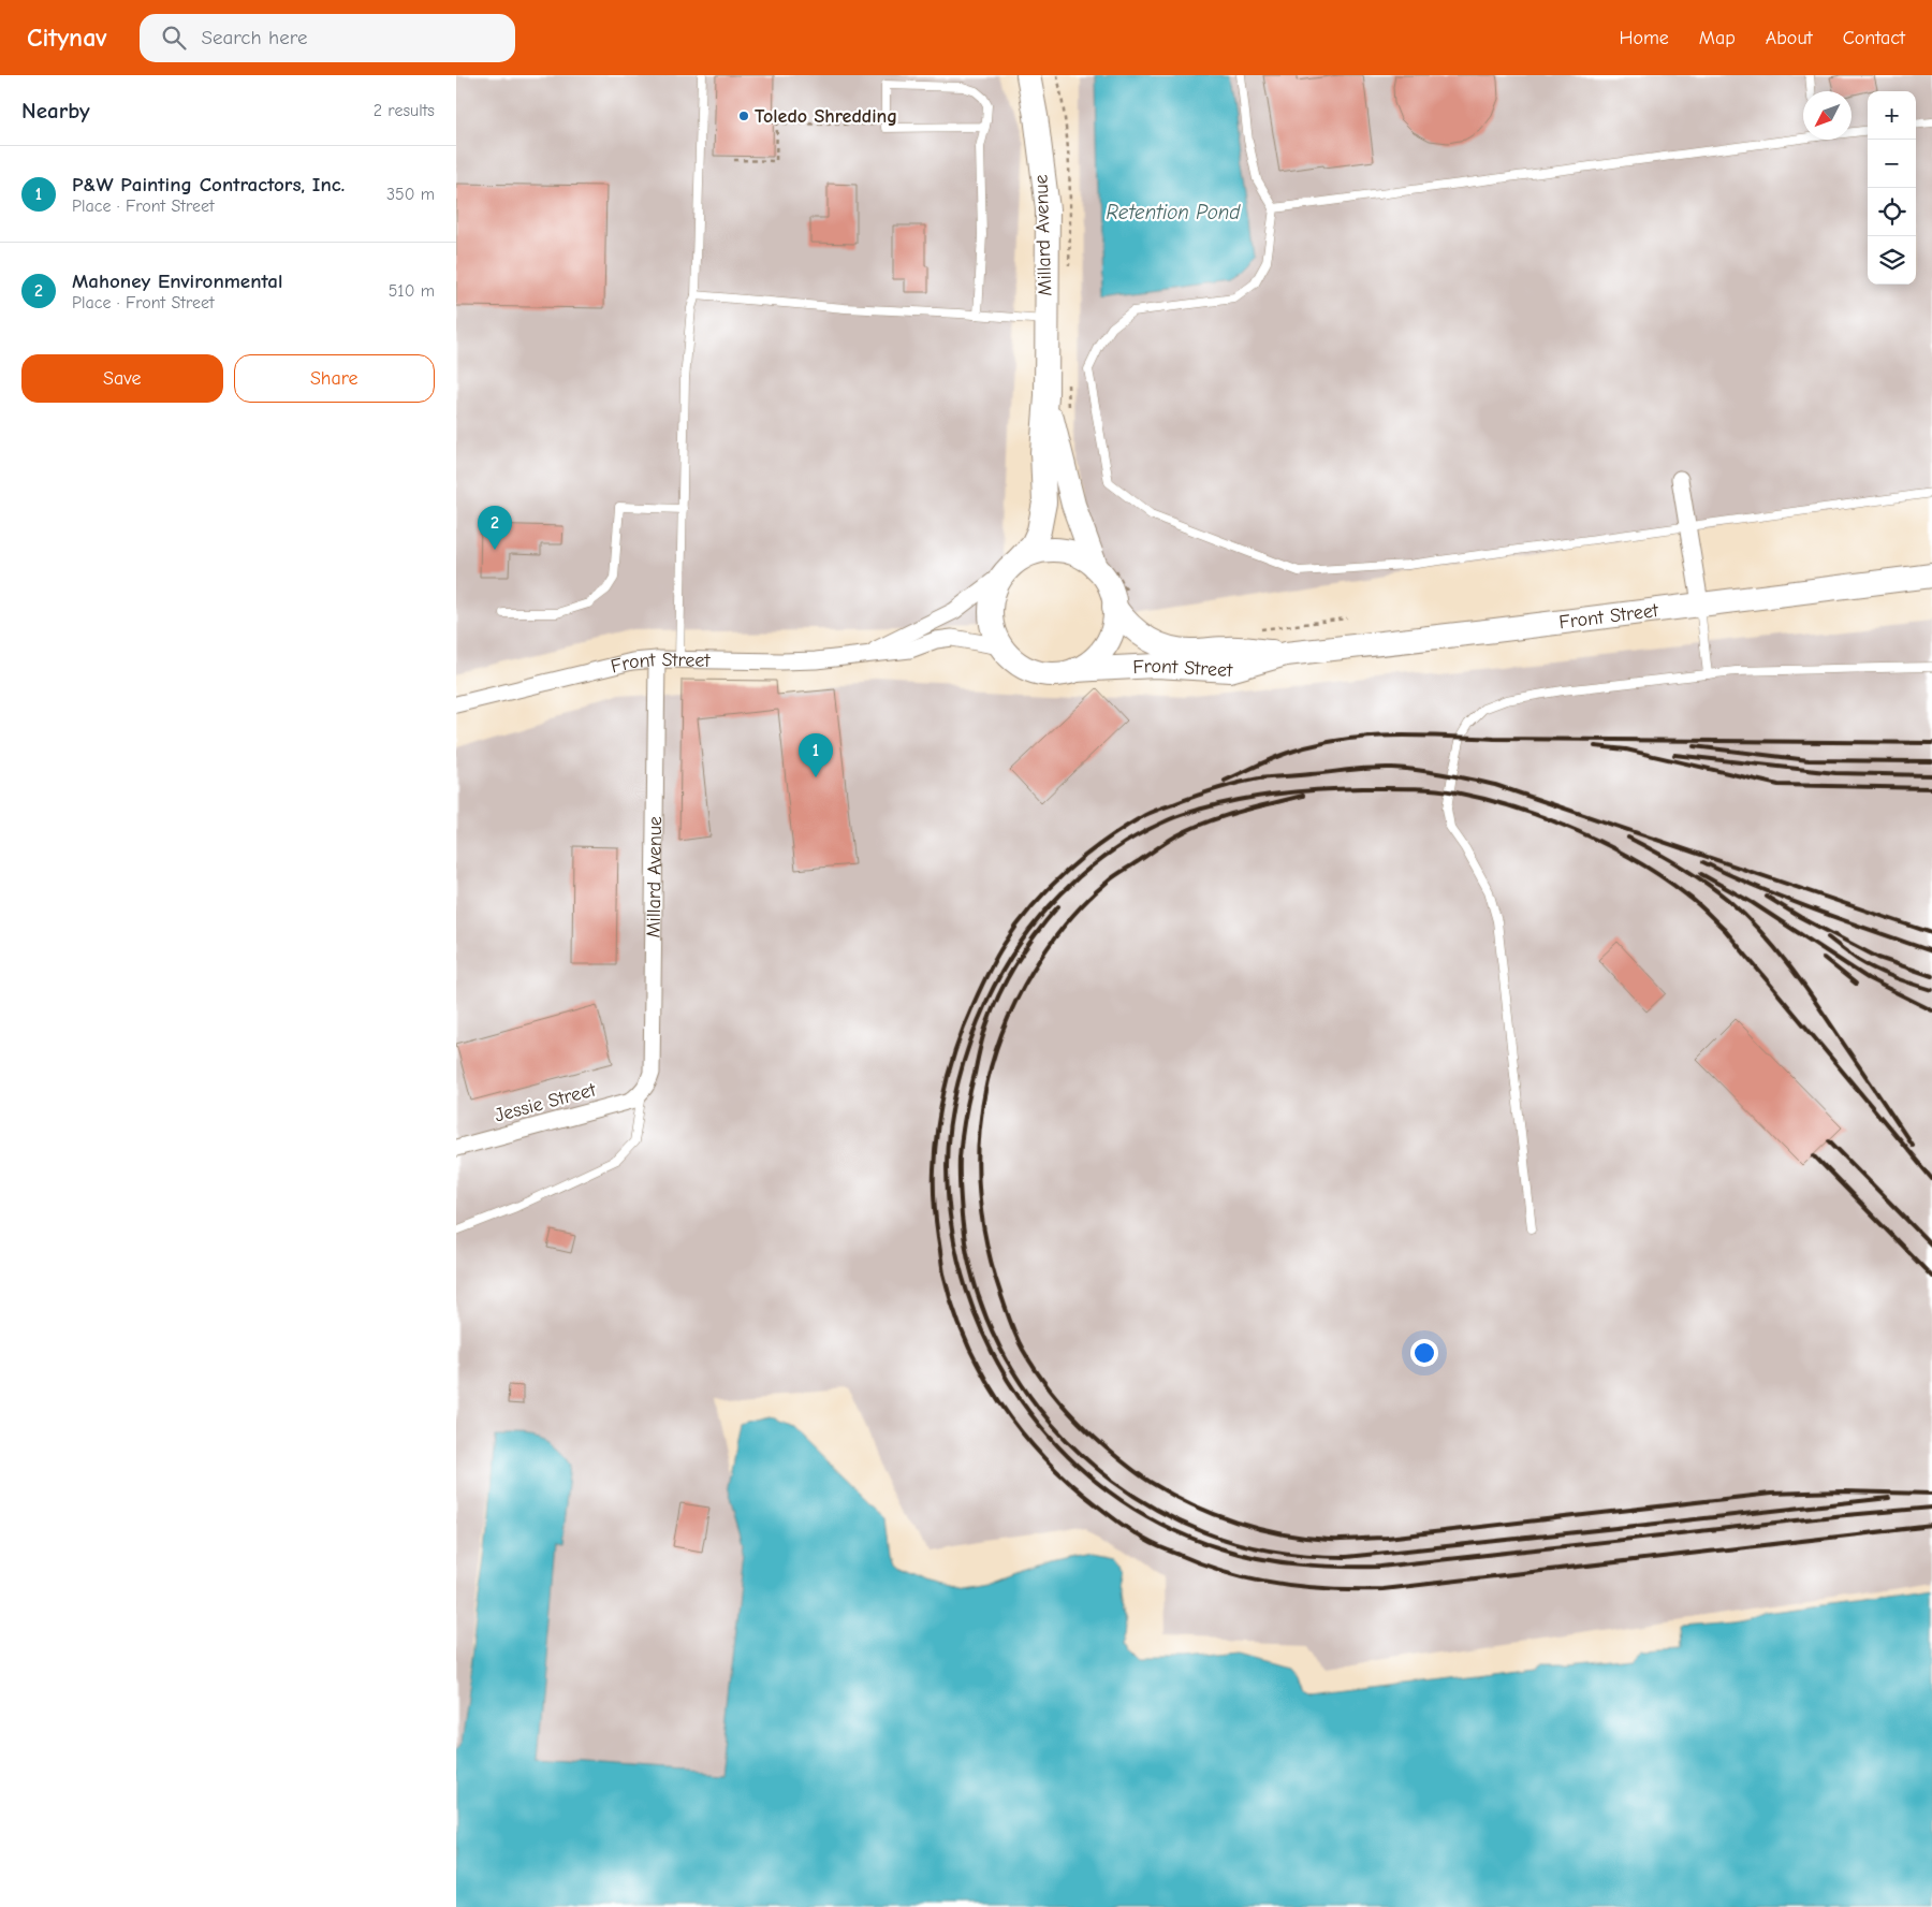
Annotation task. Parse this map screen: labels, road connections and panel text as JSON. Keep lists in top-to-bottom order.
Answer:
{
  "streets": {
    "street": ["Millard Avenue", "Front Street", "Jessie Street"]
  },
  "crossings": [
    ["Millard Avenue", "Front Street"],
    ["Millard Avenue", "Jessie Street"]
  ],
  "water": ["Retention Pond"],
  "places": ["Toledo Shredding"],
  "north": "bottom left",
  "page": {
    "header": "Citynav",
    "search": "Search here",
    "nav": [
      "Home",
      "Map",
      "About",
      "Contact"
    ],
    "heading": ["Nearby", "2 results"],
    "map_buttons": ["+", "−"],
    "list": [
      {
        "mark": "1",
        "name": "P&W Painting Contractors, Inc.",
        "note": "Place · Front Street",
        "value": "350 m"
      },
      {
        "mark": "2",
        "name": "Mahoney Environmental",
        "note": "Place · Front Street",
        "value": "510 m"
      }
    ],
    "buttons": ["Save", "Share"],
    "pins": ["2", "1"]
  }
}
